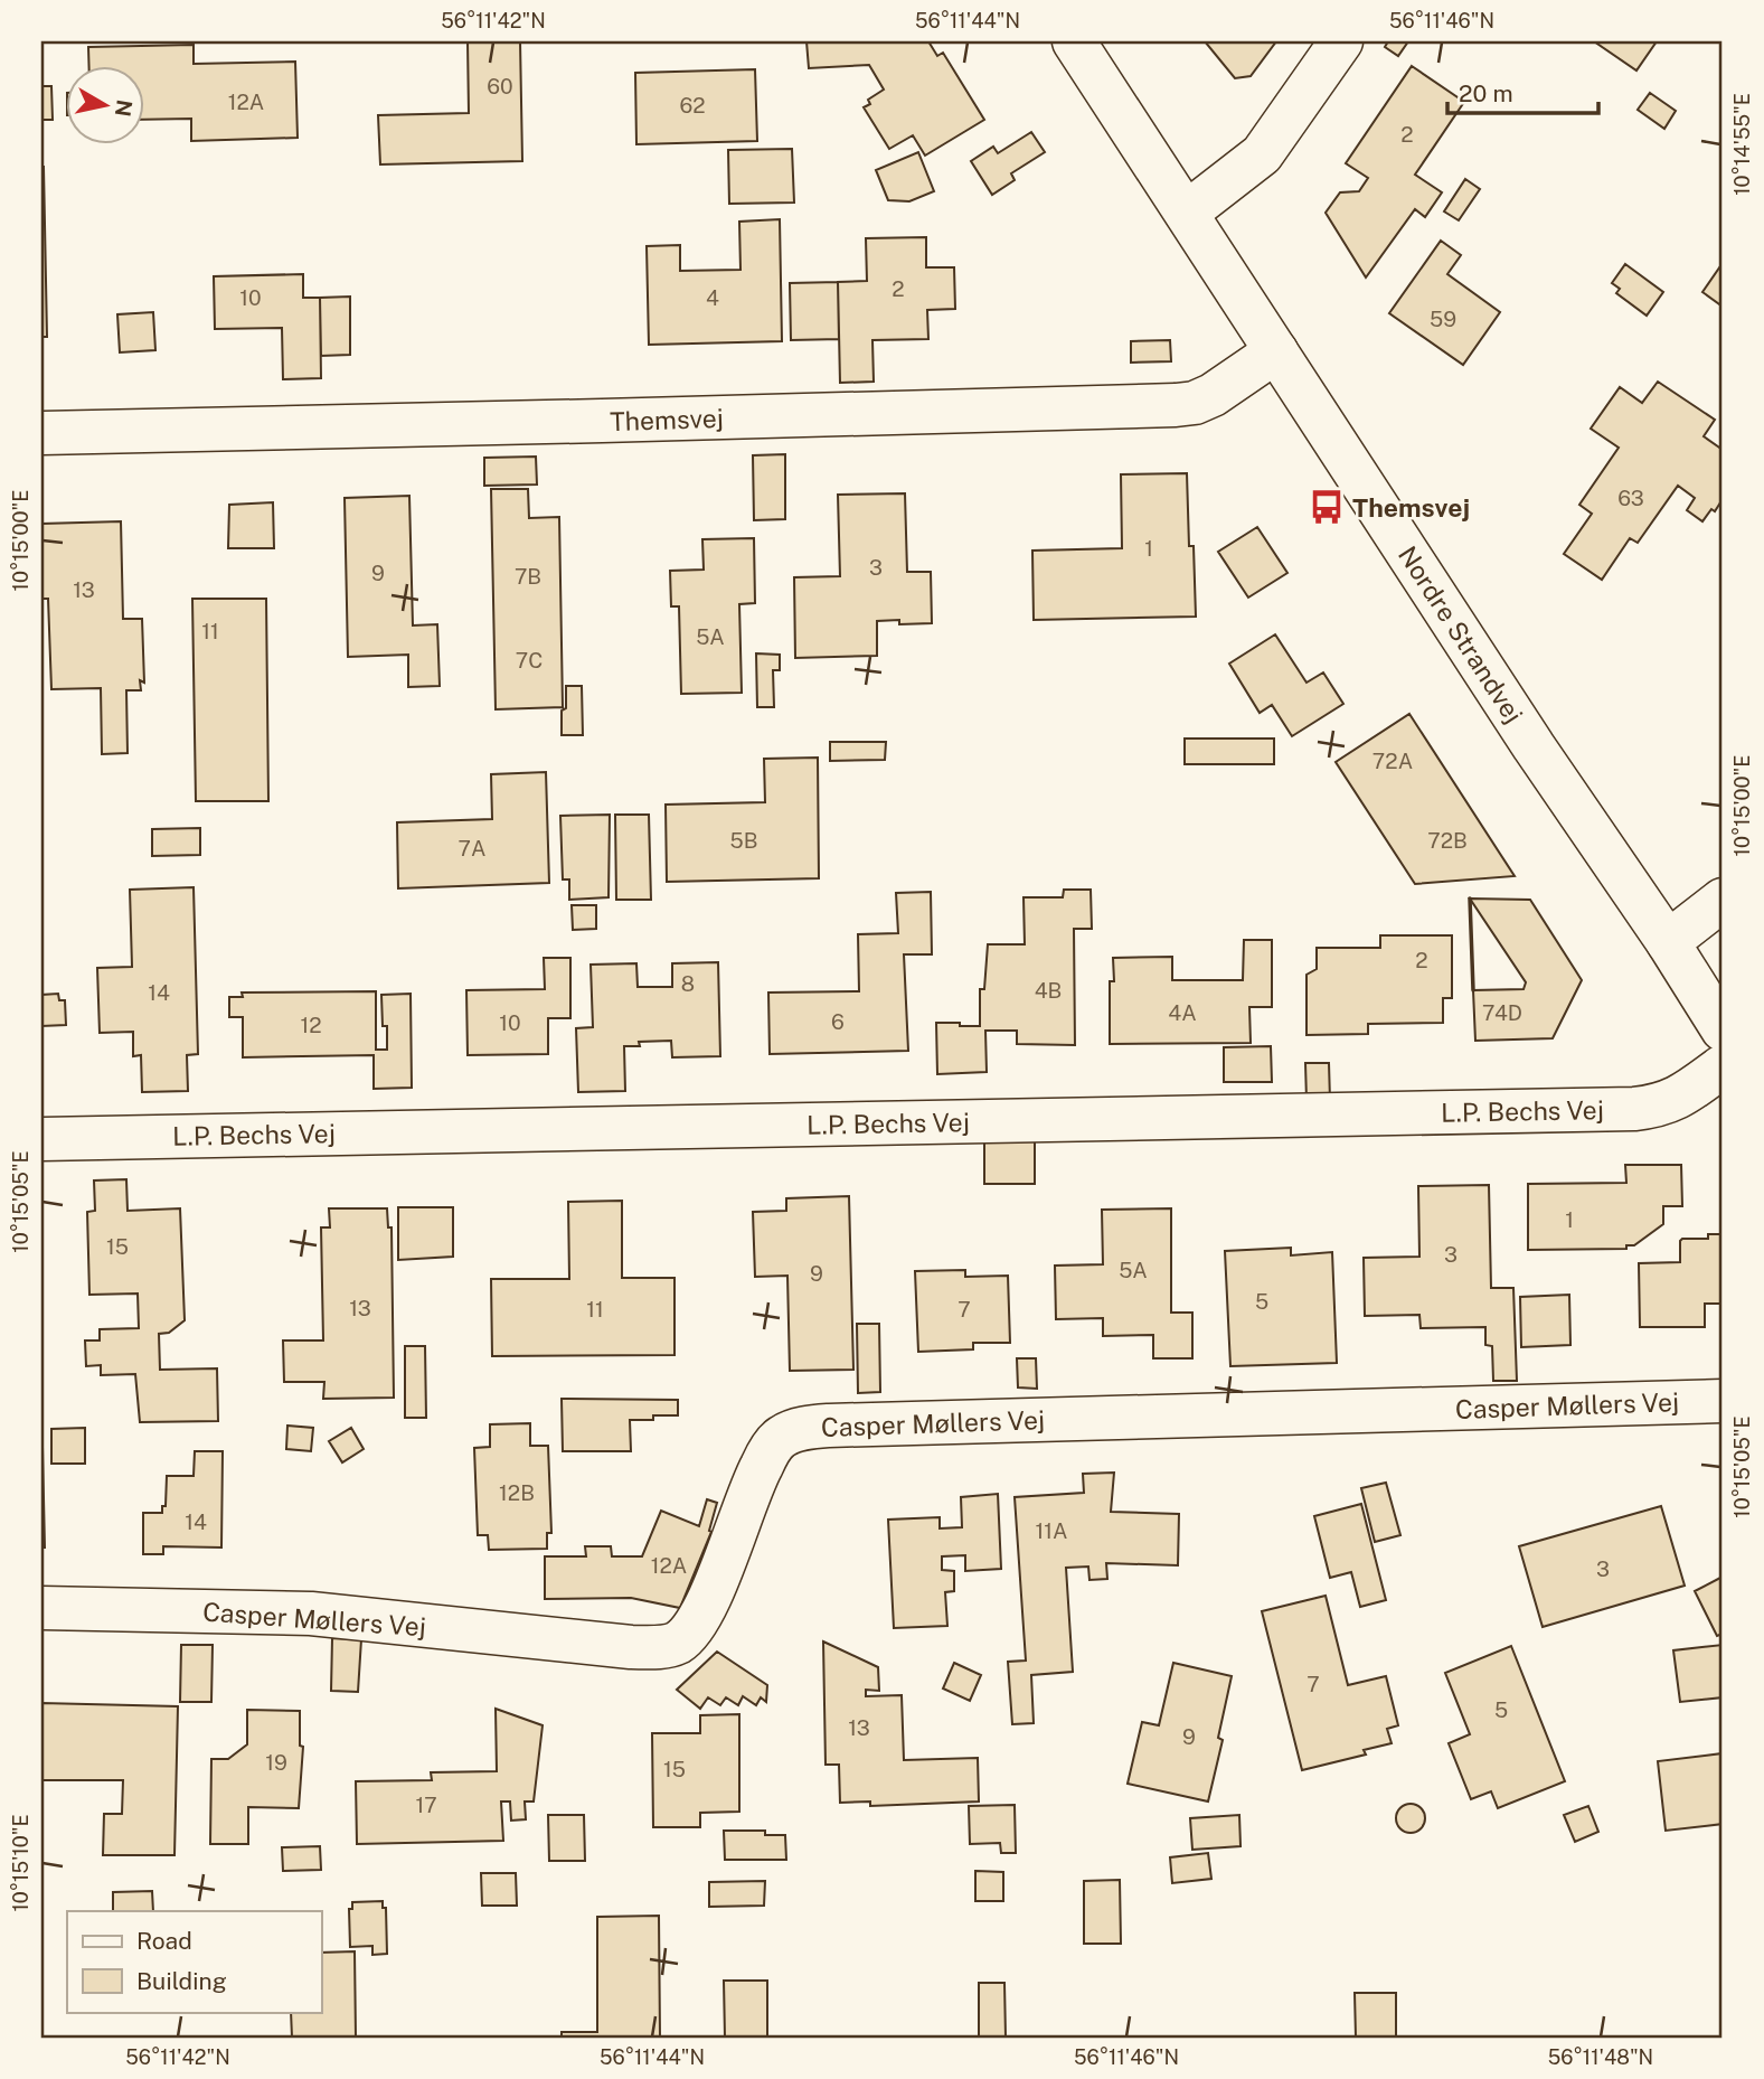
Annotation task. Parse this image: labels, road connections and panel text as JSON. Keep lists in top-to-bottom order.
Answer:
{
  "streets": {
    "street": [
      "Themsvej",
      "Nordre Strandvej",
      "L.P. Bechs Vej",
      "Casper Møllers Vej"
    ]
  },
  "crossings": [
    ["Themsvej", "Nordre Strandvej"]
  ],
  "places": {
    "bus stop": ["Themsvej"]
  },
  "house_numbers": [
    "60",
    "12A",
    "62",
    "2",
    "2",
    "10",
    "4",
    "59",
    "63",
    "1",
    "3",
    "9",
    "7B",
    "13",
    "11",
    "5A",
    "7C",
    "72A",
    "5B",
    "72B",
    "7A",
    "2",
    "8",
    "4B",
    "14",
    "4A",
    "74D",
    "6",
    "10",
    "12",
    "1",
    "15",
    "3",
    "5A",
    "9",
    "5",
    "13",
    "11",
    "7",
    "12B",
    "14",
    "11A",
    "12A",
    "3",
    "7",
    "5",
    "13",
    "9",
    "19",
    "15",
    "17"
  ],
  "legend": ["Road", "Building"],
  "scale_bar": "20 m",
  "north": "right",
  "coordinates": [
    "56°11'42\"N",
    "56°11'44\"N",
    "56°11'46\"N",
    "10°14'55\"E",
    "10°15'00\"E",
    "10°15'05\"E",
    "10°15'10\"E",
    "56°11'48\"N"
  ]
}
